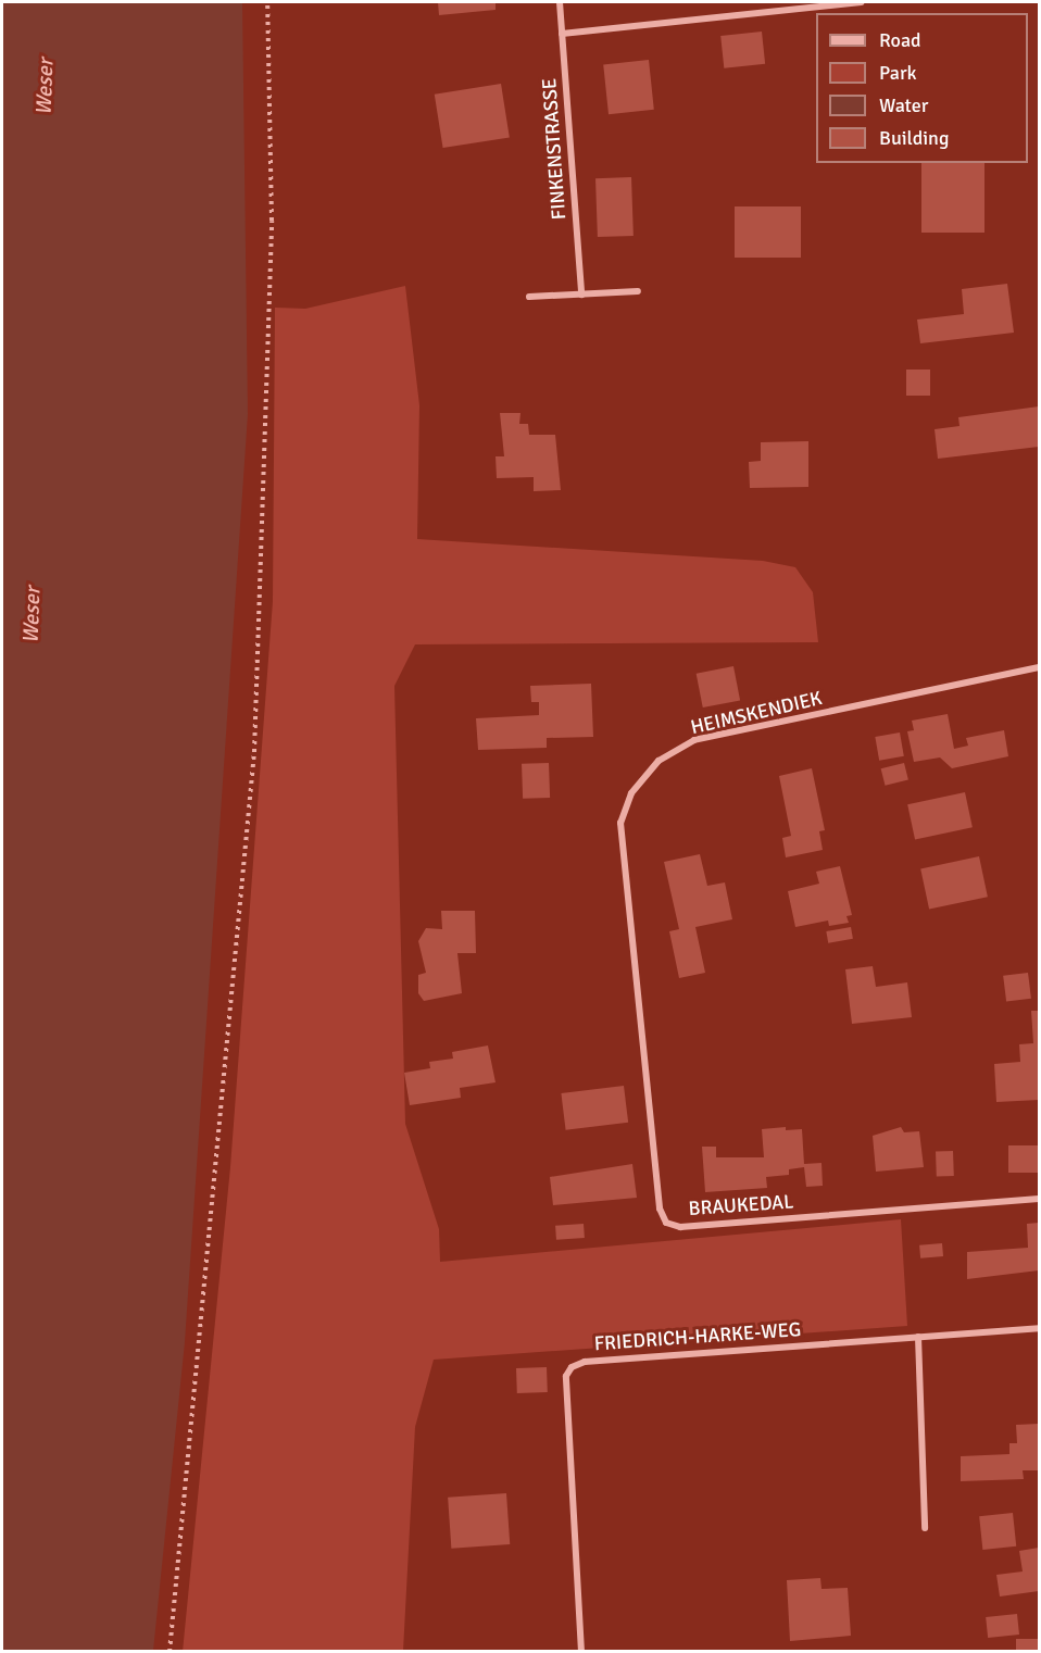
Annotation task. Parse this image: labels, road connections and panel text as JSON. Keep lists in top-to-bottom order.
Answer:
{
  "streets": {
    "street": [
      "FINKENSTRASSE",
      "HEIMSKENDIEK",
      "BRAUKEDAL",
      "FRIEDRICH-HARKE-WEG"
    ]
  },
  "crossings": [
    ["HEIMSKENDIEK", "BRAUKEDAL"]
  ],
  "water": ["Weser"],
  "legend": [
    "Road",
    "Park",
    "Water",
    "Building"
  ]
}
